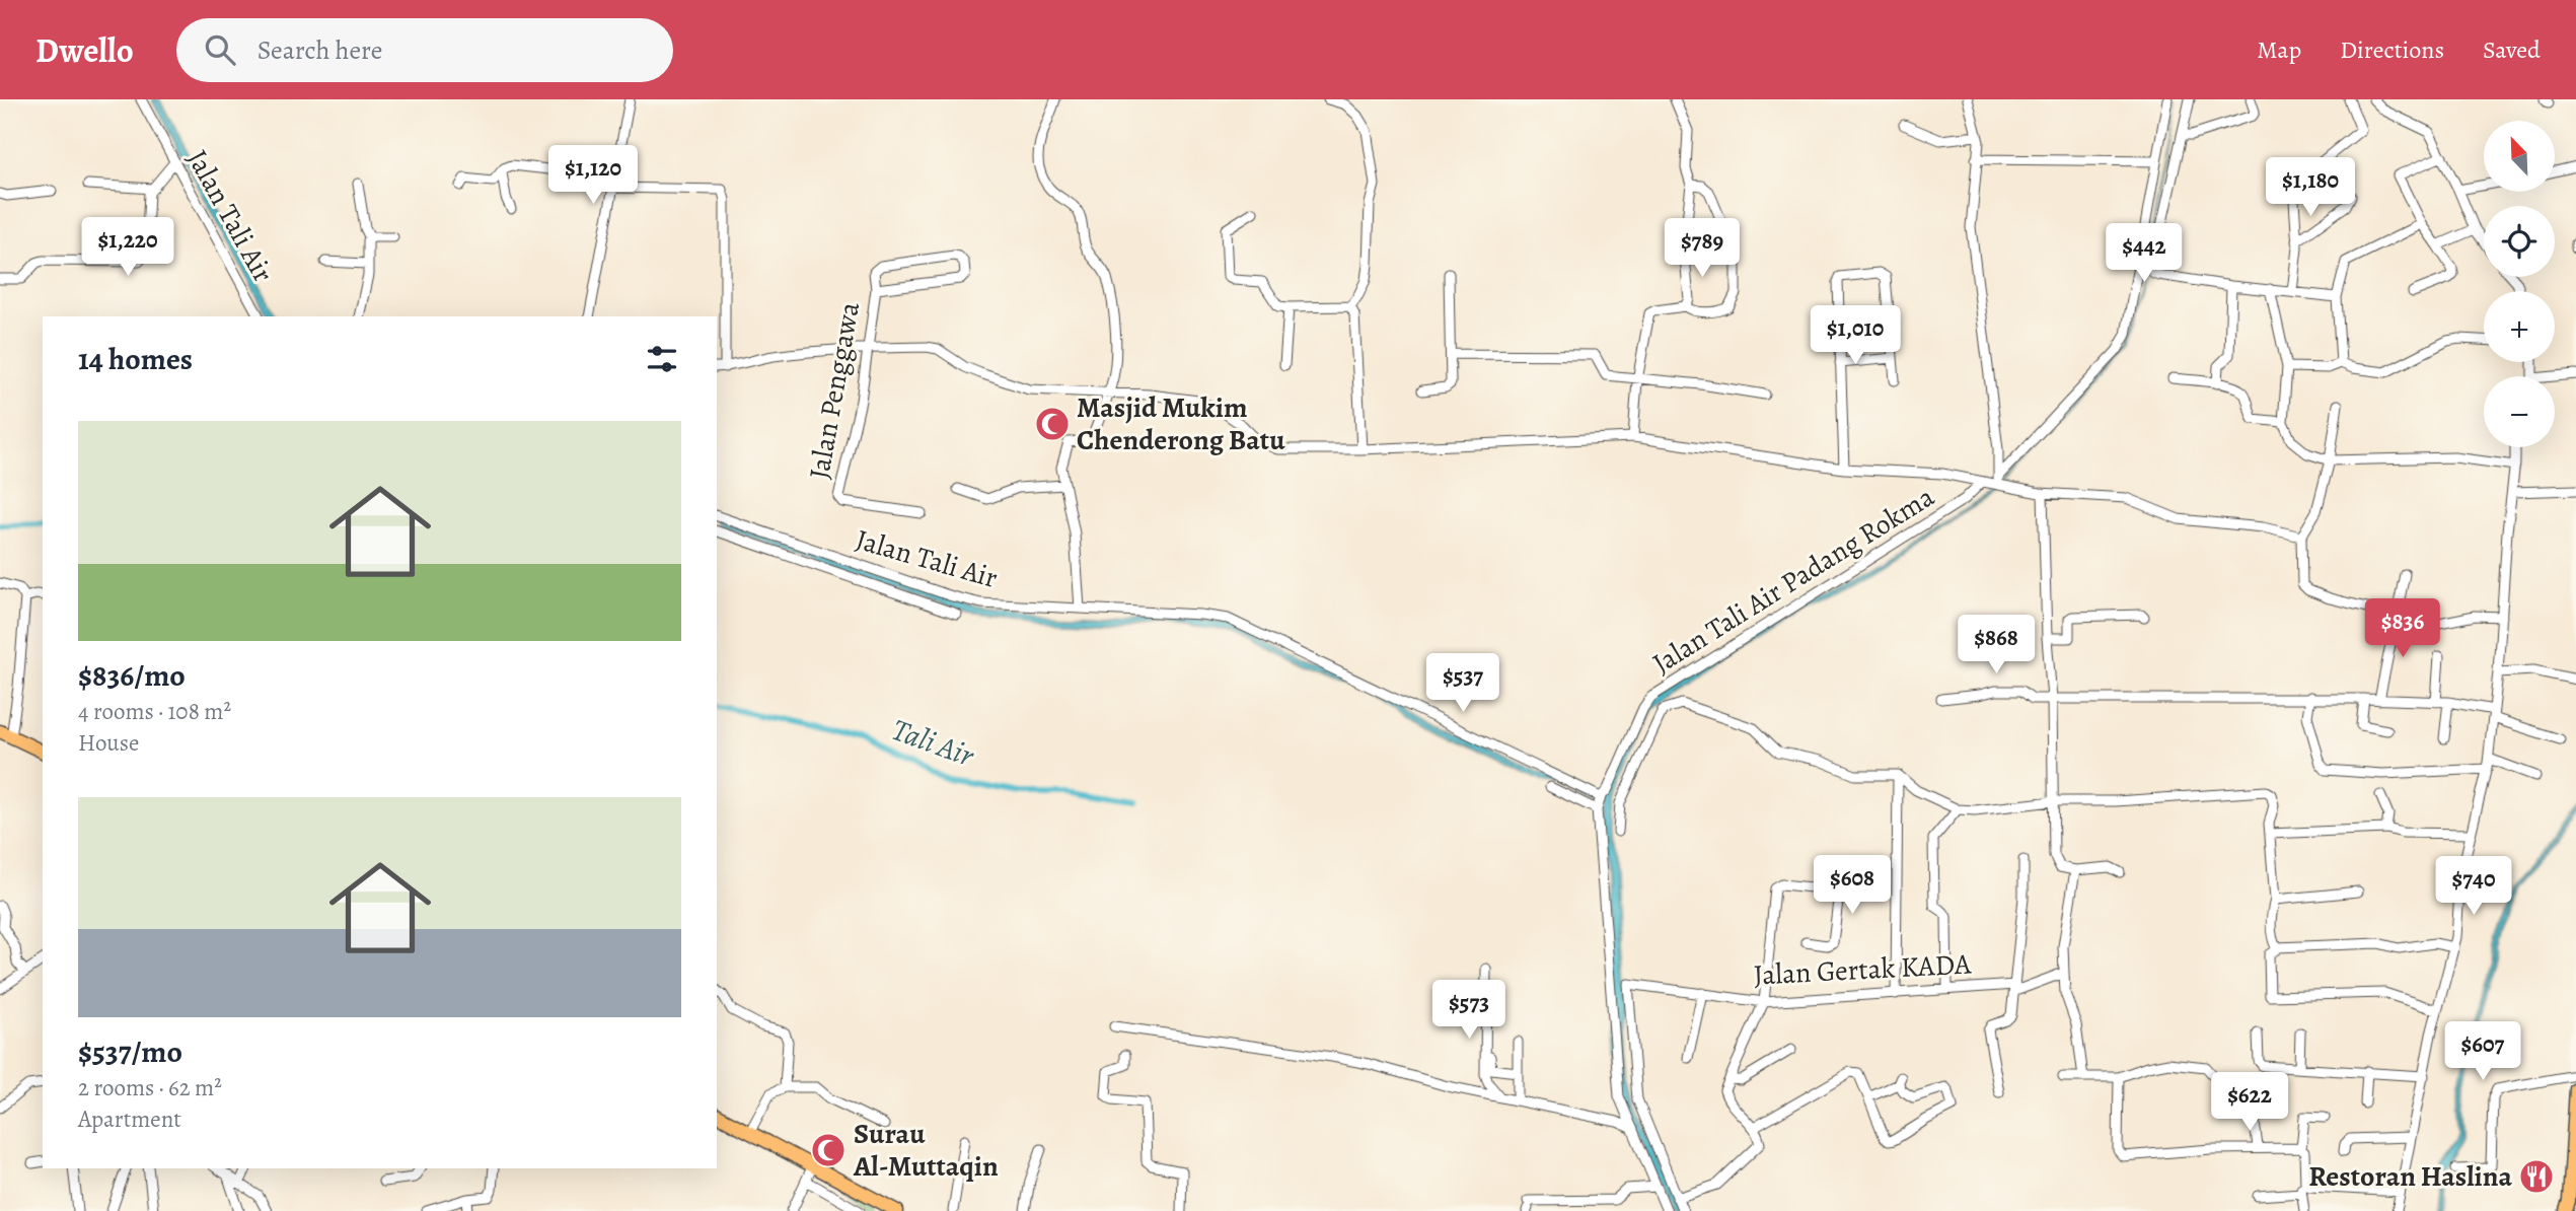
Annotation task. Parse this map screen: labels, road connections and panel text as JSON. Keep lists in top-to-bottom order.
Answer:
{
  "streets": {
    "street": [
      "Jalan Tali Air",
      "Jalan Penggawa",
      "Jalan Tali Air Padang Rokma",
      "Jalan Gertak KADA"
    ]
  },
  "crossings": [
    ["Jalan Tali Air", "Jalan Tali Air Padang Rokma"]
  ],
  "water": ["Tali Air"],
  "places": {
    "mosque": ["Masjid Mukim Chenderong Batu", "Surau Al-Muttaqin"],
    "restaurant": ["Restoran Haslina"]
  },
  "north": "top left",
  "page": {
    "header": "Dwello",
    "search": "Search here",
    "nav": ["Map", "Directions", "Saved"],
    "map_buttons": ["+", "−"],
    "price": [
      "$1,120",
      "$1,180",
      "$1,220",
      "$789",
      "$442",
      "$1,010",
      "$836",
      "$868",
      "$537",
      "$608",
      "$740",
      "$573",
      "$607",
      "$622"
    ],
    "heading": "14 homes",
    "list": [
      {
        "name": "$836/mo",
        "note": "4 rooms · 108 m² · House"
      },
      {
        "name": "$537/mo",
        "note": "2 rooms · 62 m² · Apartment"
      }
    ]
  }
}
